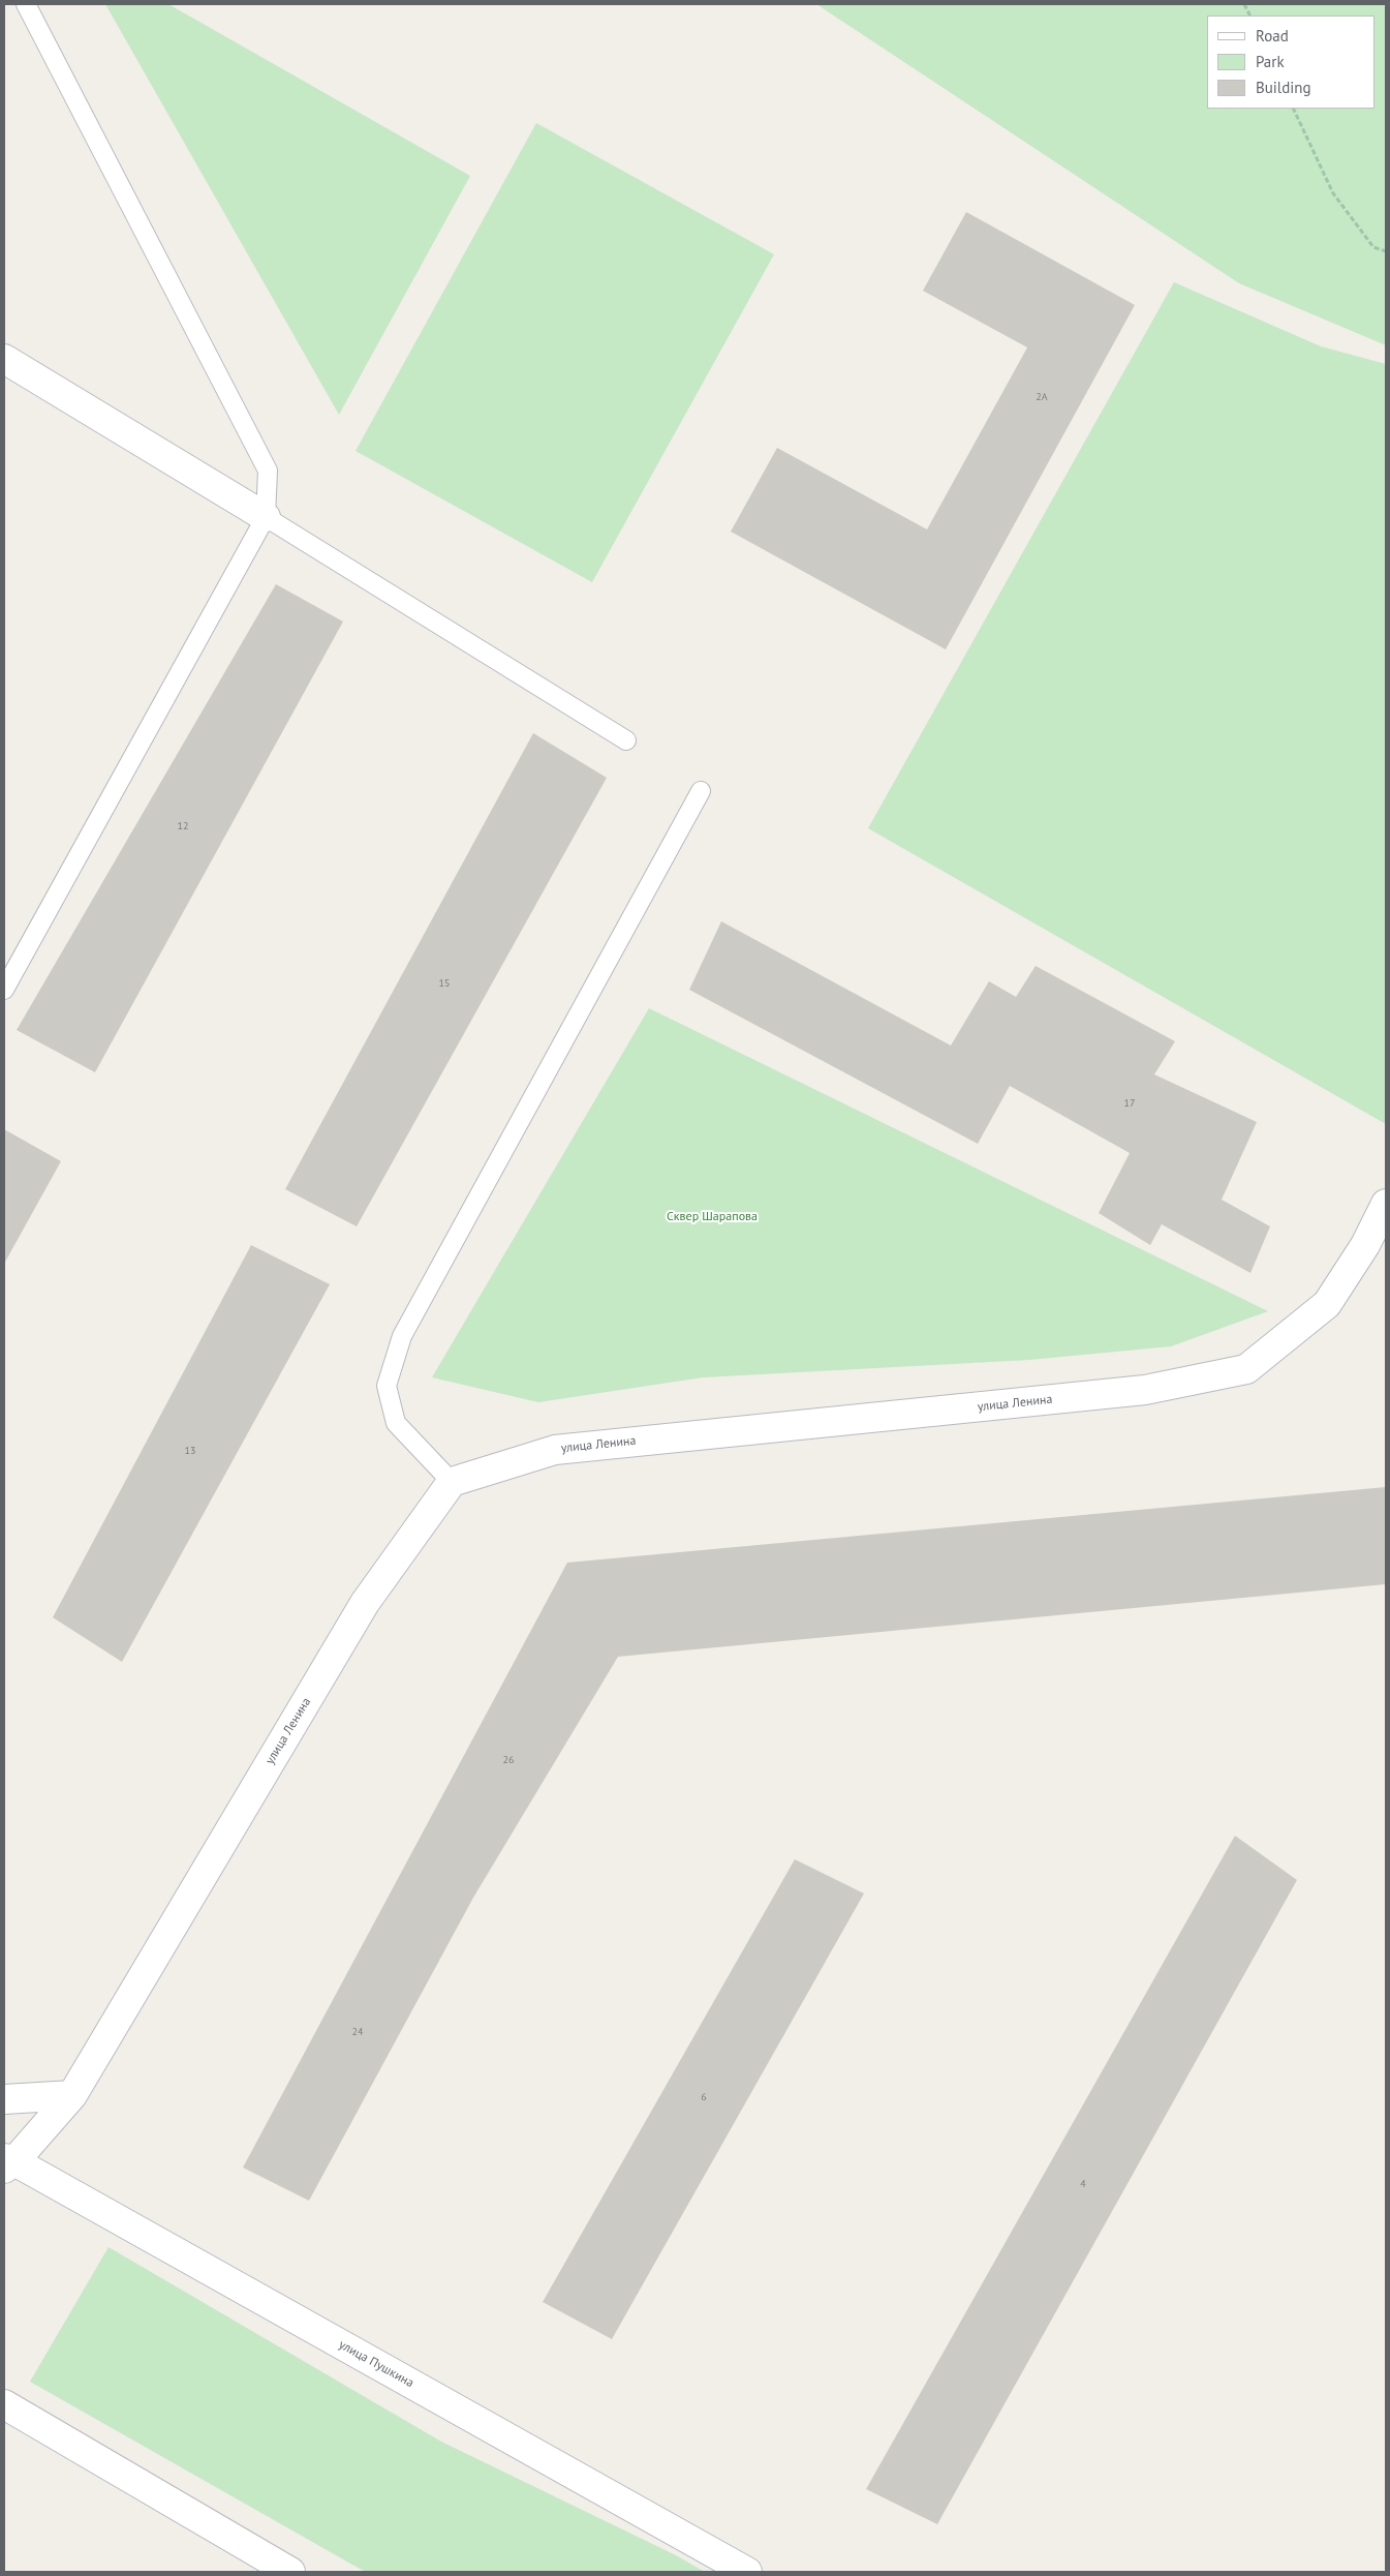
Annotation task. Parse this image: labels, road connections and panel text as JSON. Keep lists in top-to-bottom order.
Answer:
{
  "streets": {
    "street": ["улица Ленина", "улица Пушкина"]
  },
  "crossings": [
    ["улица Ленина", "улица Пушкина"]
  ],
  "parks": ["Сквер Шарапова"],
  "house_numbers": [
    "2А",
    "12",
    "15",
    "17",
    "13",
    "26",
    "24",
    "6",
    "4"
  ],
  "legend": ["Road", "Park", "Building"]
}
